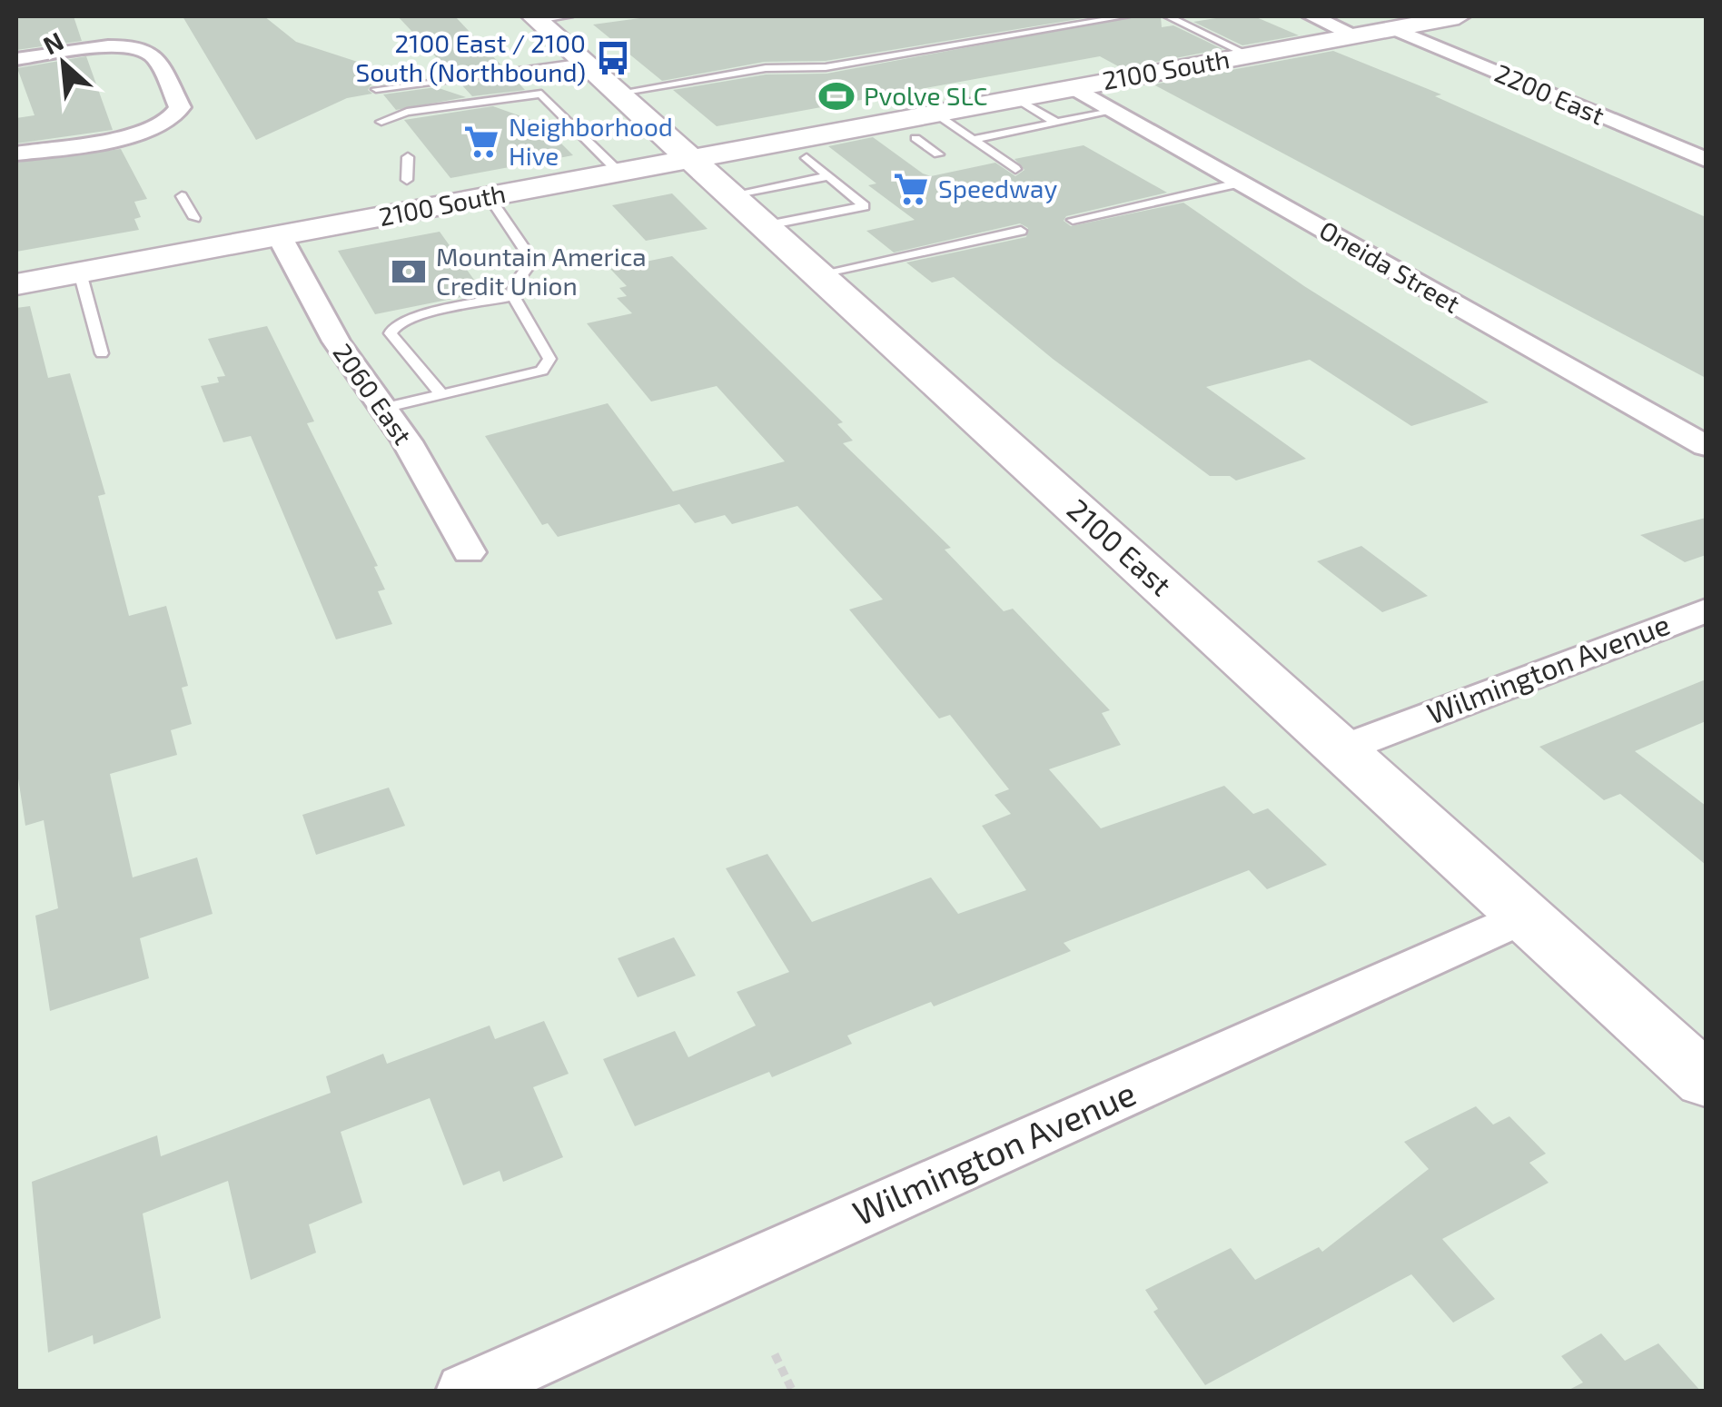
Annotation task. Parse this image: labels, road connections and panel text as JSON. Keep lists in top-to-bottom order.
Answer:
{
  "streets": {
    "street": [
      "2100 South",
      "2200 East",
      "Oneida Street",
      "2060 East",
      "2100 East",
      "Wilmington Avenue"
    ]
  },
  "crossings": [
    ["2100 South", "2200 East"],
    ["2100 South", "Oneida Street"],
    ["2100 South", "2060 East"],
    ["2100 South", "2100 East"],
    ["2100 East", "Wilmington Avenue"]
  ],
  "places": {
    "bus stop": ["2100 East / 2100 South (Northbound)"],
    "sports": ["Pvolve SLC"],
    "supermarket": ["Neighborhood Hive", "Speedway"],
    "bank": ["Mountain America Credit Union"]
  },
  "north": "top left"
}
